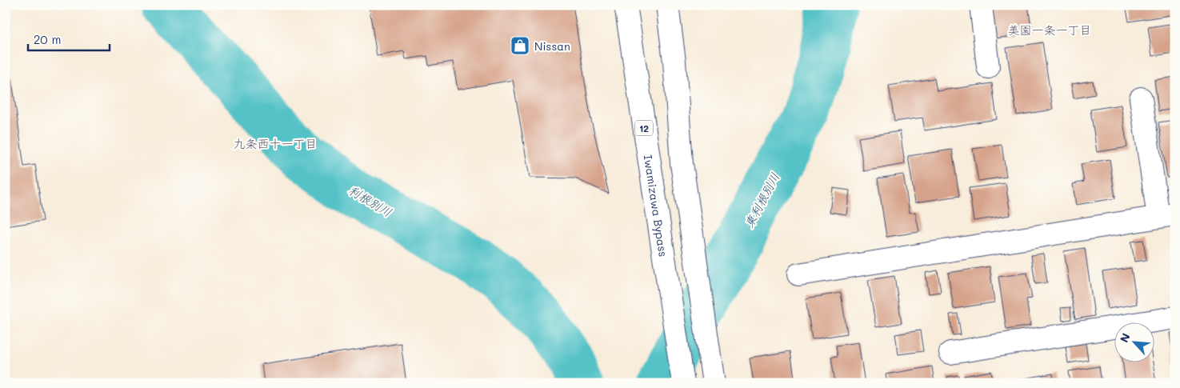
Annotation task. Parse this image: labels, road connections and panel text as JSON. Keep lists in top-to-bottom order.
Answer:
{
  "streets": {
    "main road": ["12", "Iwamizawa Bypass"]
  },
  "districts": ["美園一条一丁目", "九条西十一丁目"],
  "water": ["東利根別川", "利根別川"],
  "places": {
    "shop": ["Nissan"]
  },
  "scale_bar": "20 m",
  "north": "top left"
}
